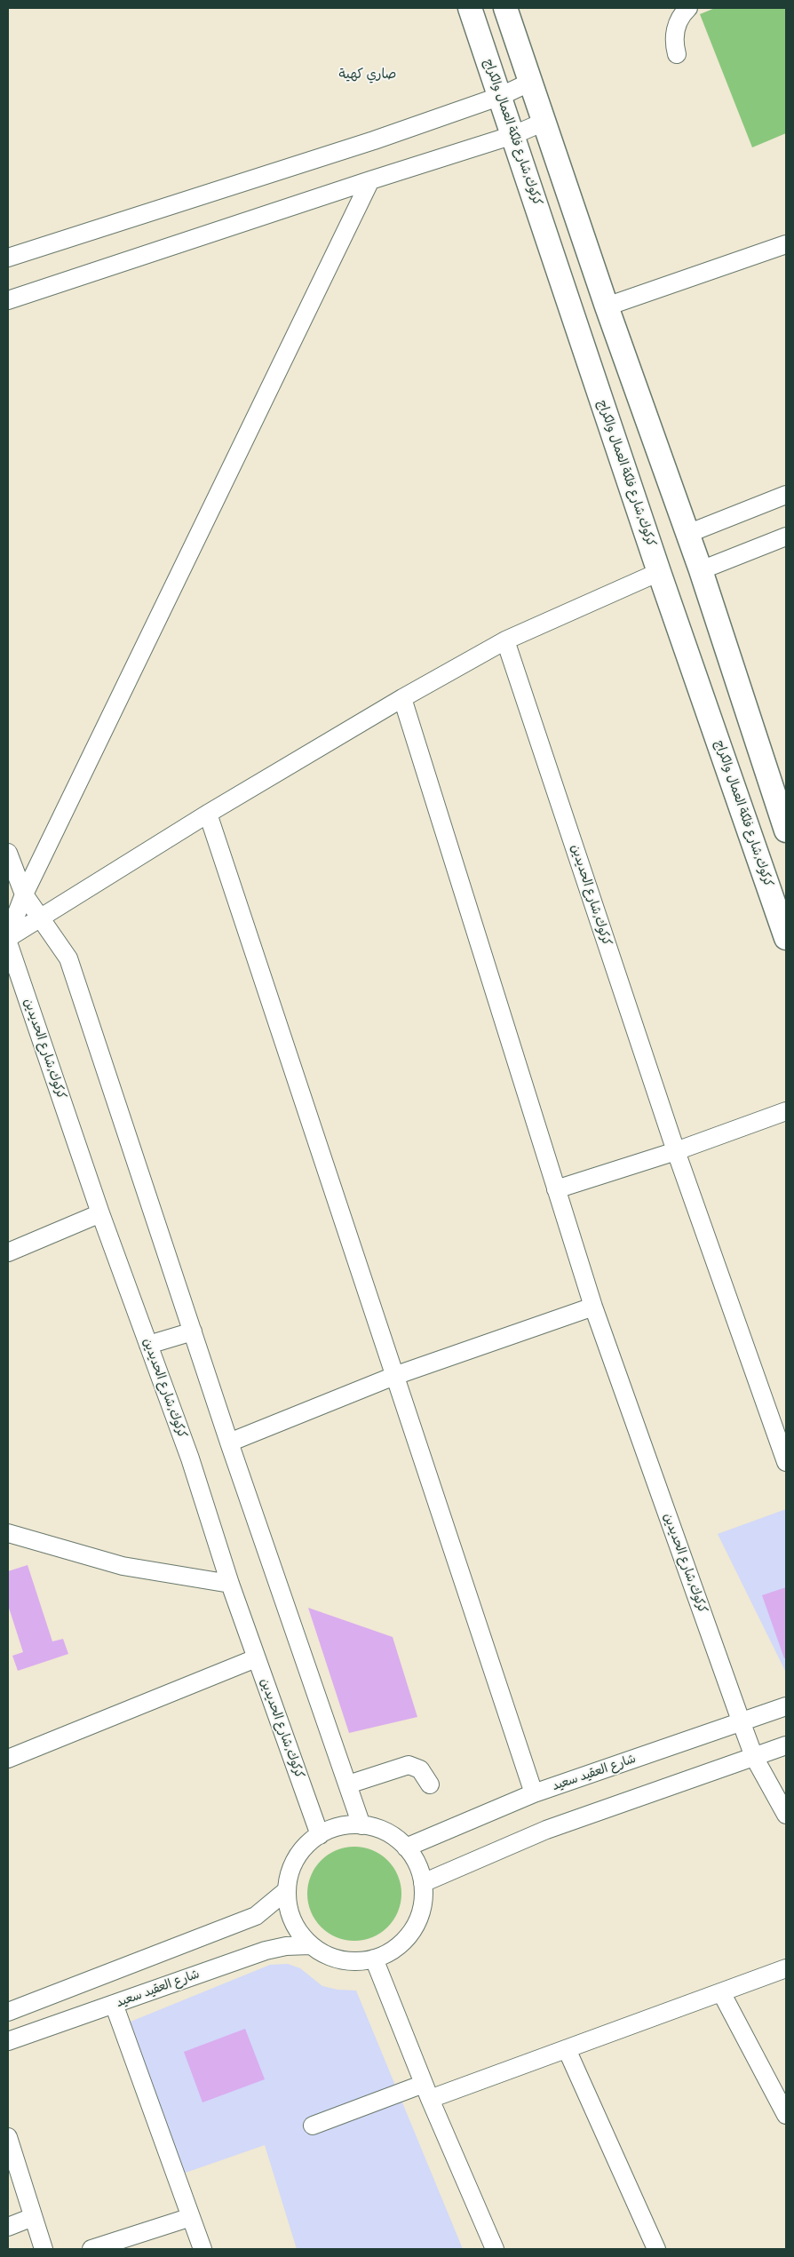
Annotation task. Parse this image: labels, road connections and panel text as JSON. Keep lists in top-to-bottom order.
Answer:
{
  "streets": {
    "main road": ["كركوك,شارع فلكة العمال والكراج"],
    "street": ["كركوك,شارع الحديدين", "شارع العقيد سعيد"]
  },
  "crossings": [
    ["كركوك,شارع الحديدين", "شارع العقيد سعيد"]
  ],
  "districts": ["صاري كهية"]
}
